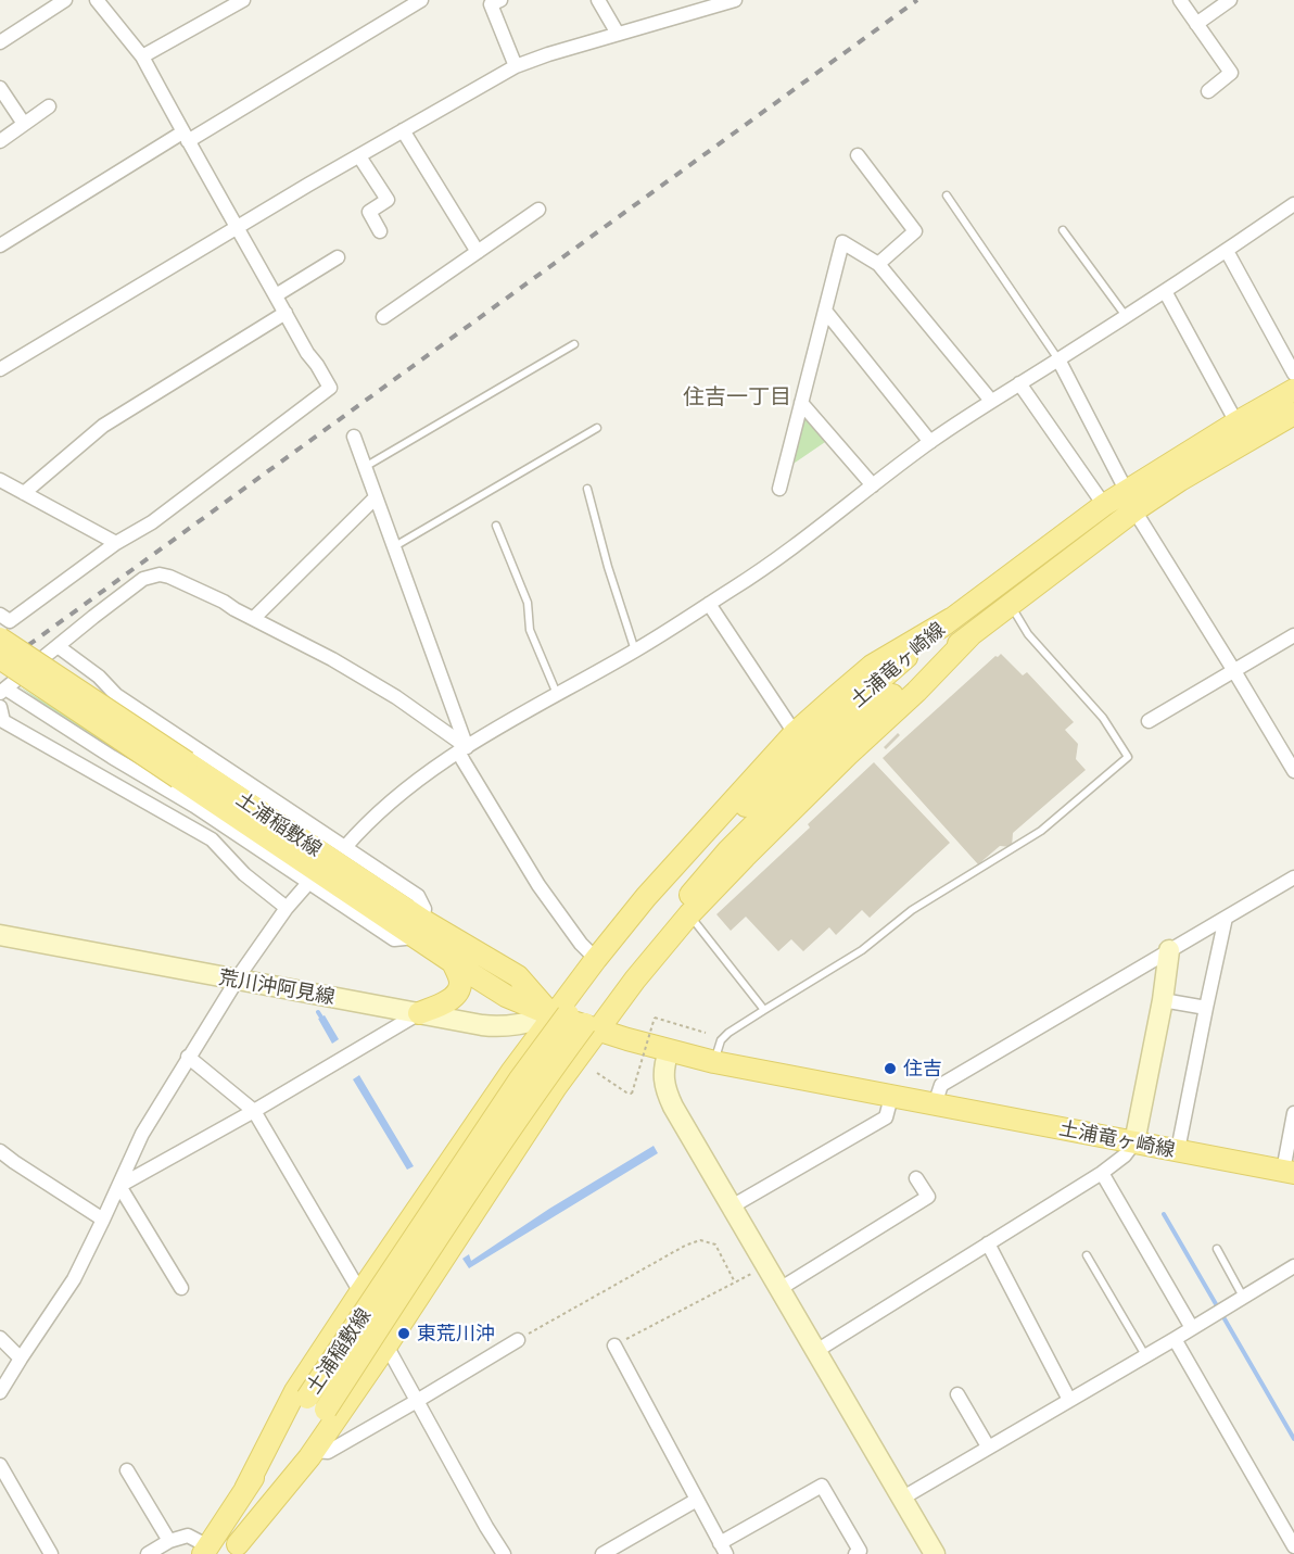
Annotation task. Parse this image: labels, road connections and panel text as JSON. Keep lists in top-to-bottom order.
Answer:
{
  "streets": {
    "main road": ["土浦竜ヶ崎線", "土浦稲敷線"],
    "street": ["荒川沖阿見線"]
  },
  "crossings": [
    ["土浦竜ヶ崎線", "土浦稲敷線"],
    ["土浦竜ヶ崎線", "荒川沖阿見線"],
    ["土浦稲敷線", "荒川沖阿見線"]
  ],
  "districts": ["住吉一丁目"],
  "places": ["住吉", "東荒川沖"]
}
